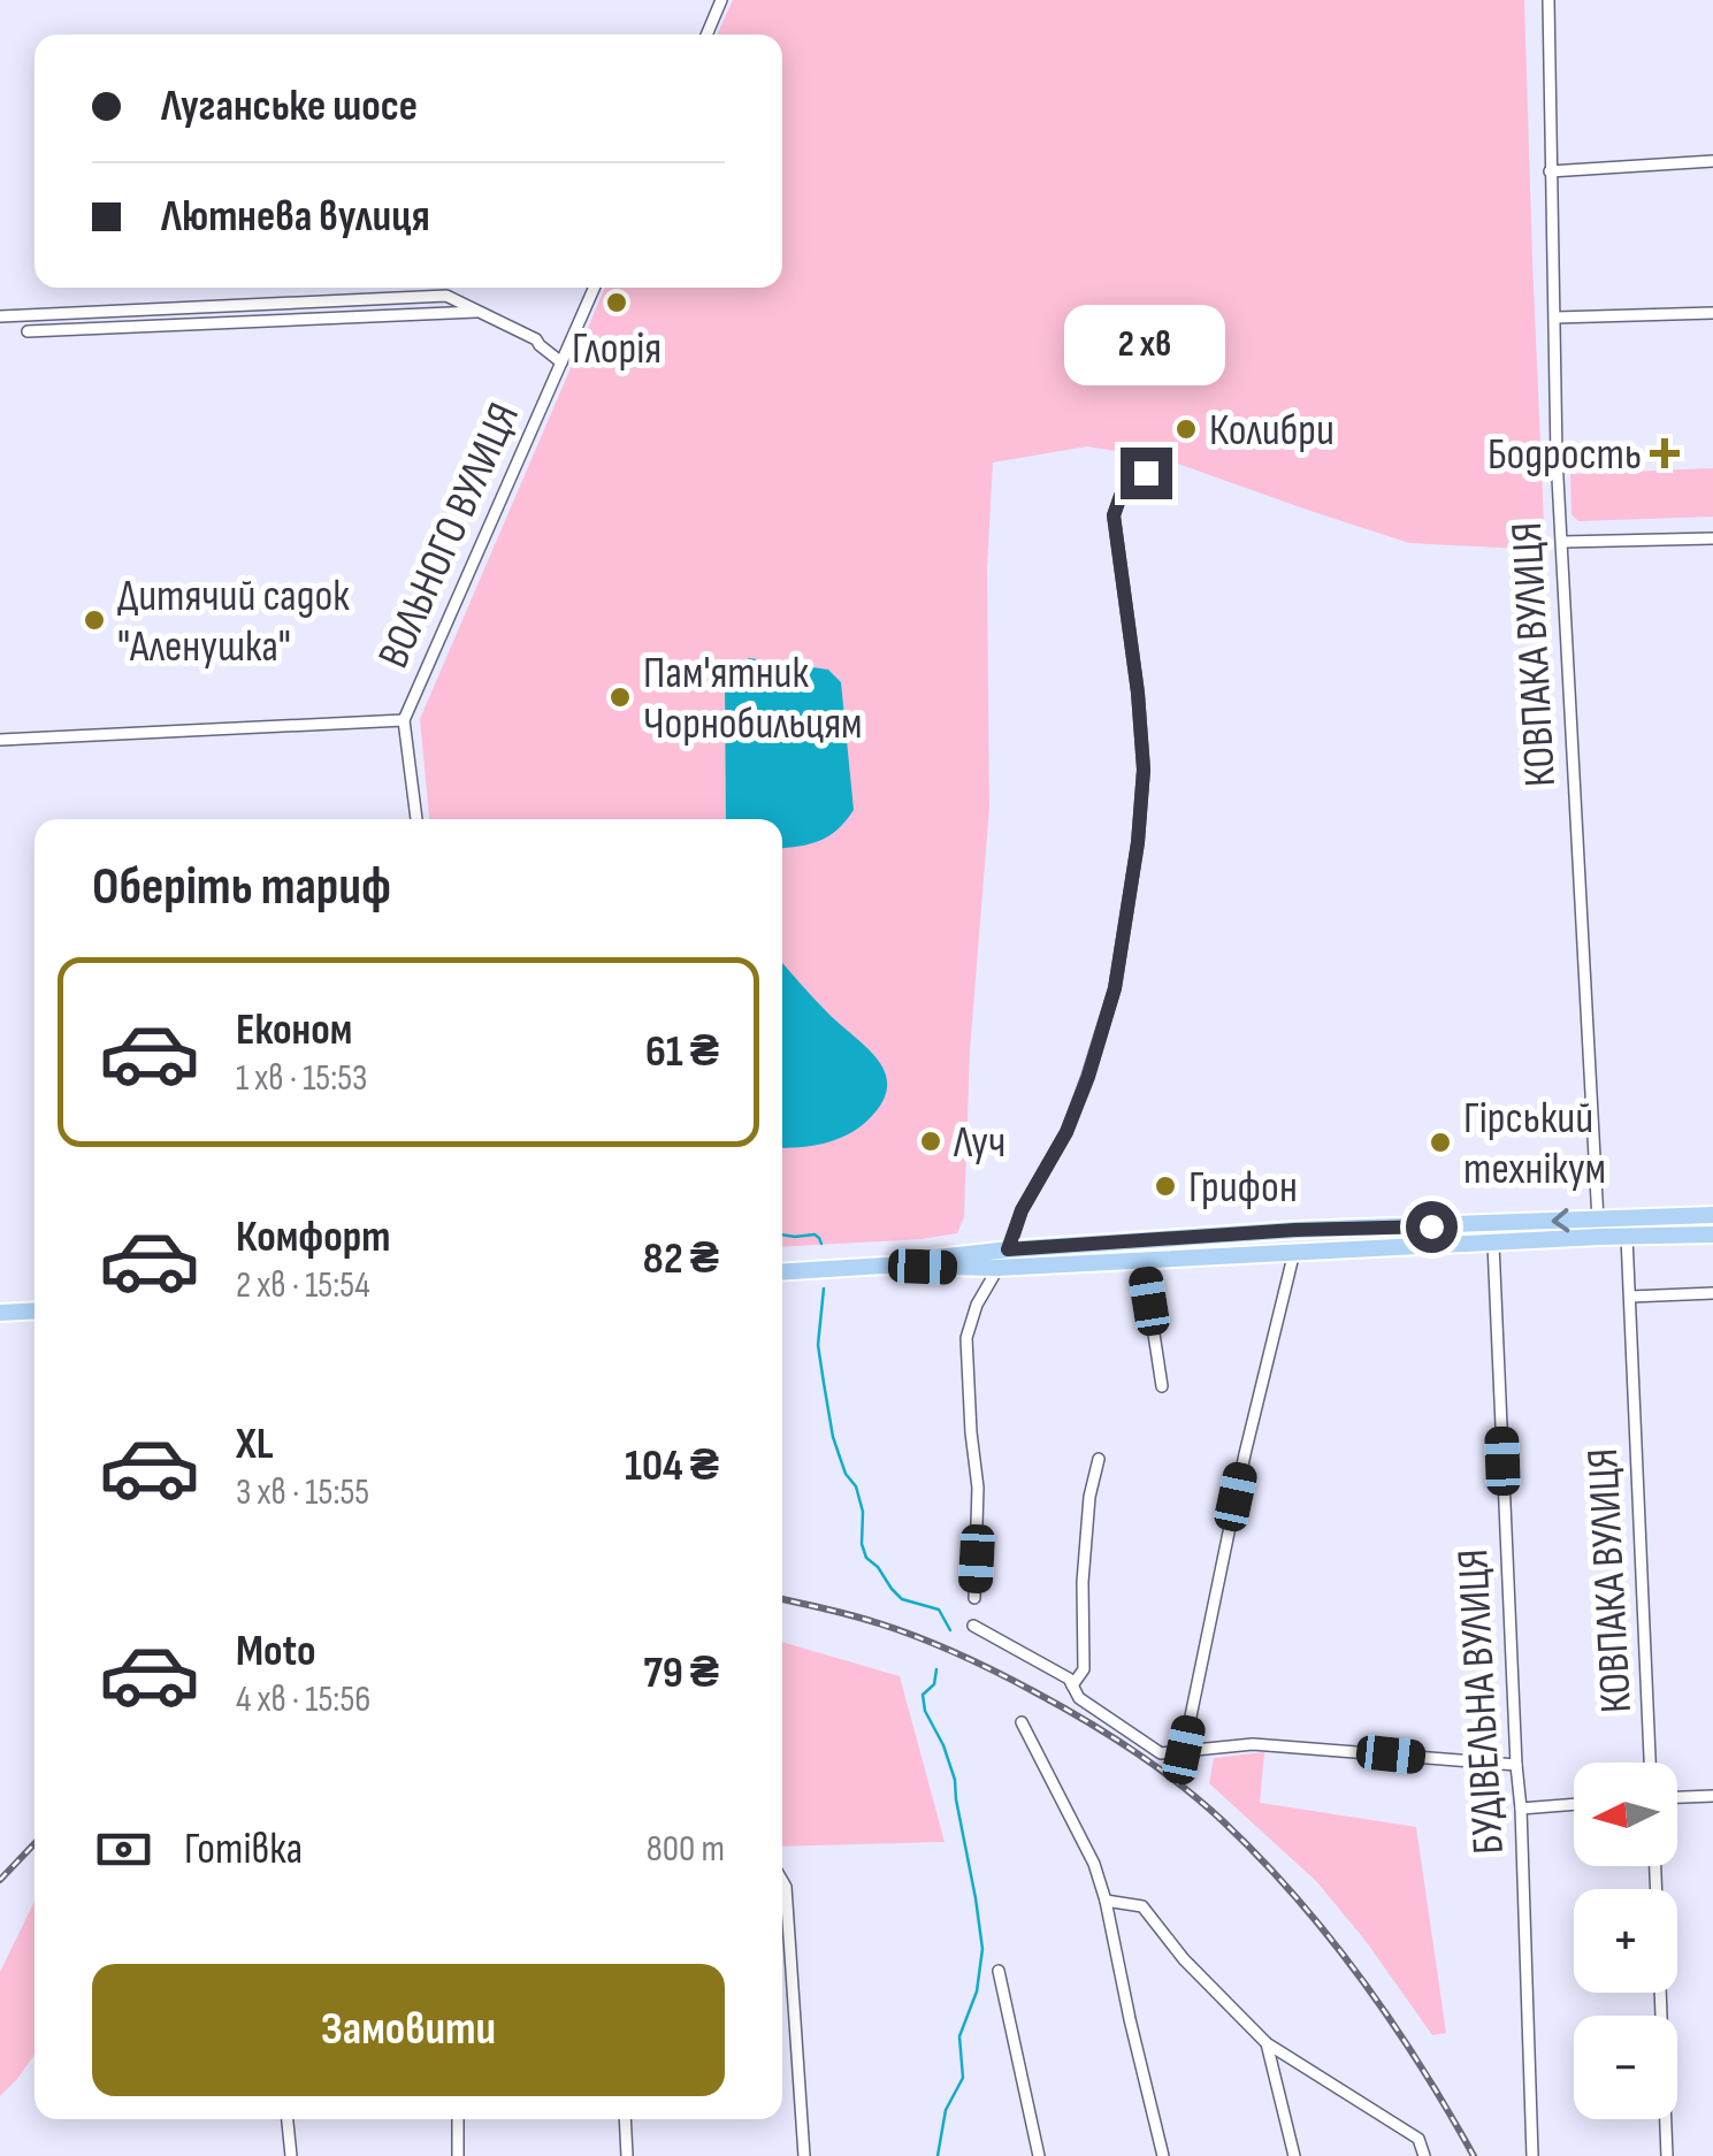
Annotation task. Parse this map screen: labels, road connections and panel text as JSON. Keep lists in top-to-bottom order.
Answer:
{
  "streets": {
    "street": ["ВОЛЬНОГО ВУЛИЦЯ", "КОВПАКА ВУЛИЦЯ", "БУДІВЕЛЬНА ВУЛИЦЯ"]
  },
  "places": {
    "other": [
      "Глорія",
      "Колибри",
      "Дитячий садок \"Аленушка\"",
      "Пам'ятник Чорнобильцям",
      "Луч",
      "Гірський технікум",
      "Грифон"
    ],
    "health": ["Бодрость"]
  },
  "north": "left",
  "page": {
    "banner": ["Луганське шосе", "Лютнева вулиця"],
    "bubble": "2 хв",
    "heading": "Оберіть тариф",
    "list": [
      {
        "name": "Економ",
        "note": "1 хв · 15:53",
        "value": "61 ₴"
      },
      {
        "name": "Комфорт",
        "note": "2 хв · 15:54",
        "value": "82 ₴"
      },
      {
        "name": "XL",
        "note": "3 хв · 15:55",
        "value": "104 ₴"
      },
      {
        "name": "Moto",
        "note": "4 хв · 15:56",
        "value": "79 ₴"
      }
    ],
    "map_buttons": ["+", "−"],
    "pay": ["Готівка", "800 m"],
    "buttons": "Замовити"
  }
}
